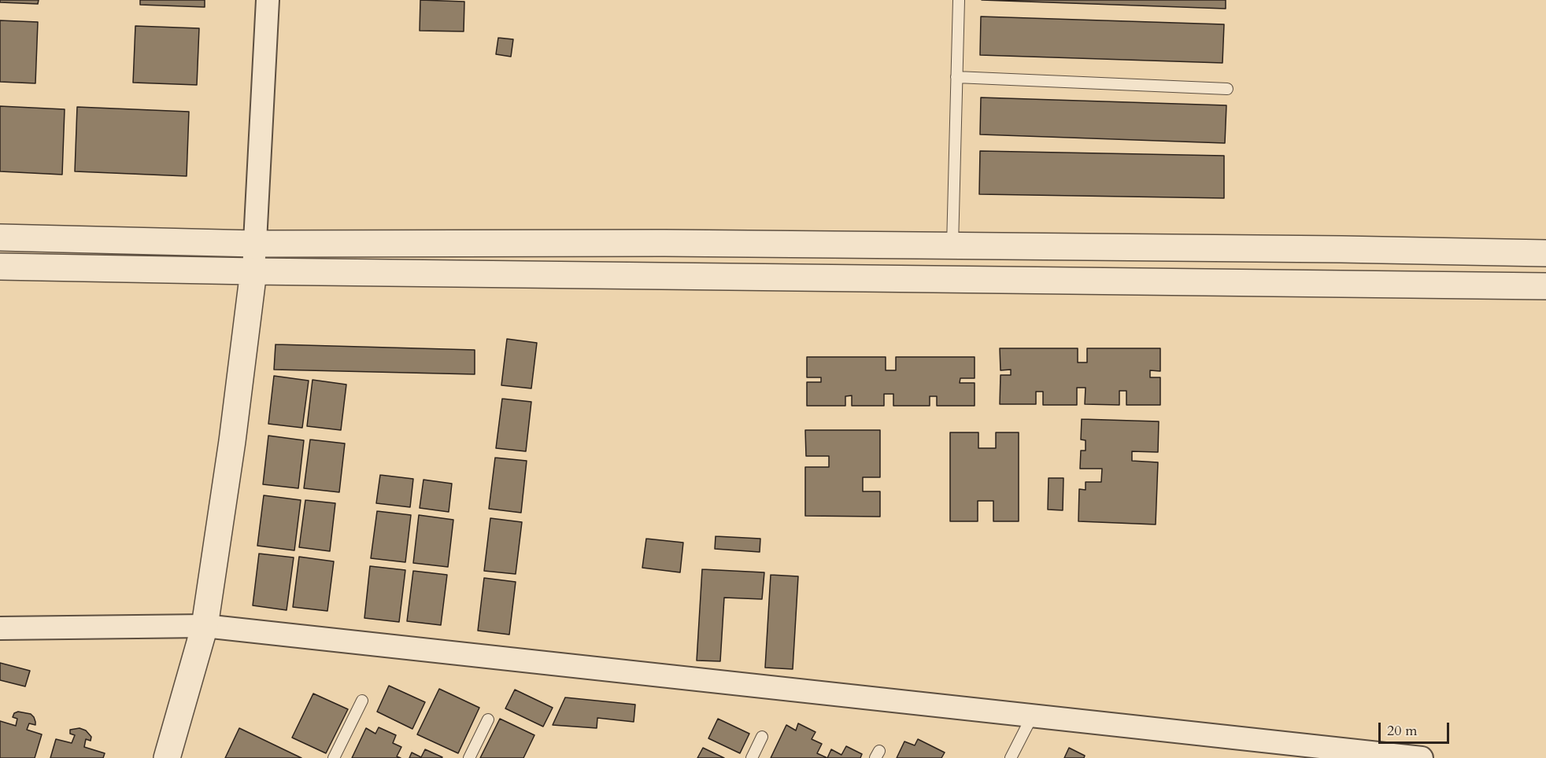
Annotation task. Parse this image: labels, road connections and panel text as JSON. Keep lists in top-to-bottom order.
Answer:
{
  "scale_bar": "20 m"
}
